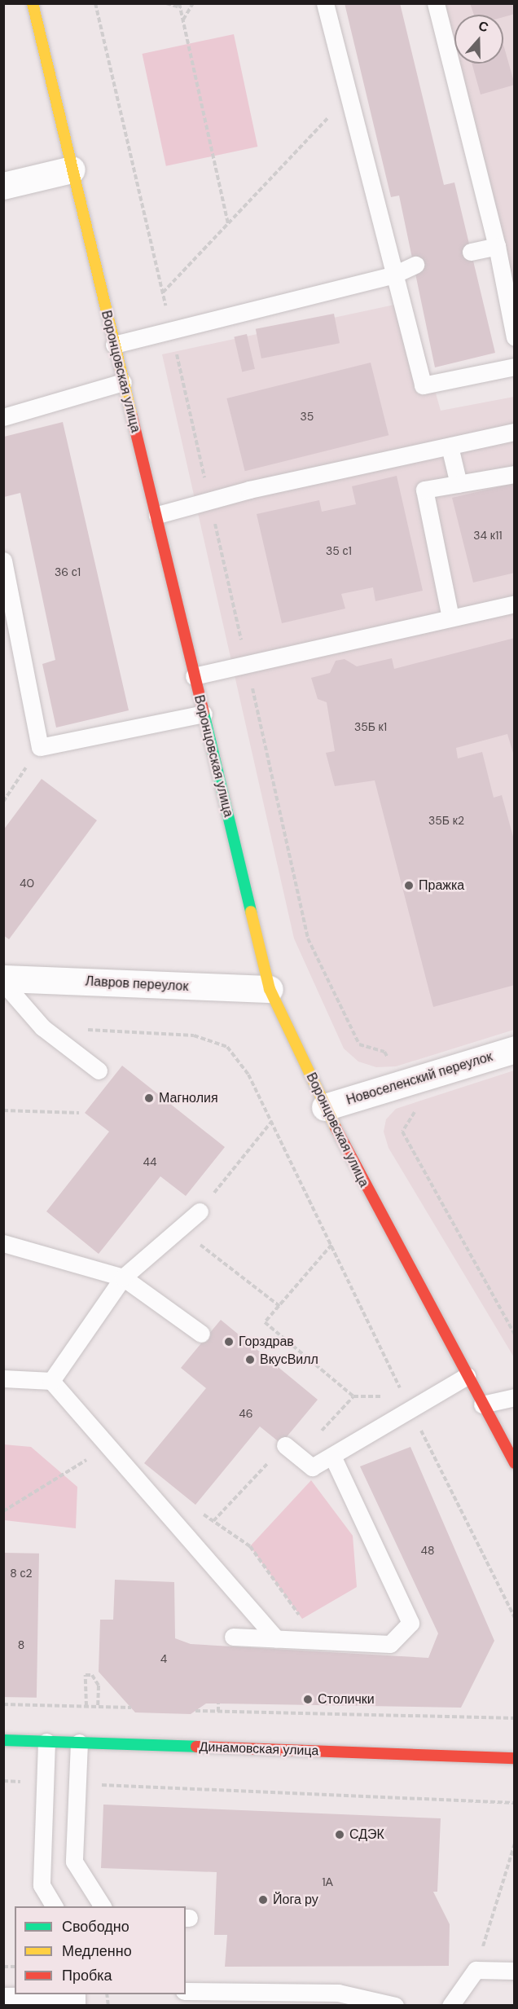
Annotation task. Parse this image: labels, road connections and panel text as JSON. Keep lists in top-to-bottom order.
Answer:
{
  "streets": {
    "main road": ["Воронцовская улица", "Динамовская улица"],
    "street": ["Лавров переулок", "Новоселенский переулок"]
  },
  "crossings": [
    ["Воронцовская улица", "Лавров переулок"],
    ["Воронцовская улица", "Новоселенский переулок"]
  ],
  "places": [
    "Пражка",
    "Магнолия",
    "Горздрав",
    "ВкусВилл",
    "Столички",
    "СДЭК",
    "Йога ру"
  ],
  "house_numbers": [
    "35",
    "34 к11",
    "35 с1",
    "36 с1",
    "35Б к1",
    "35Б к2",
    "40",
    "44",
    "46",
    "48",
    "8 с2",
    "8",
    "4",
    "1А"
  ],
  "legend": ["Свободно", "Медленно", "Пробка"],
  "north": "top"
}
